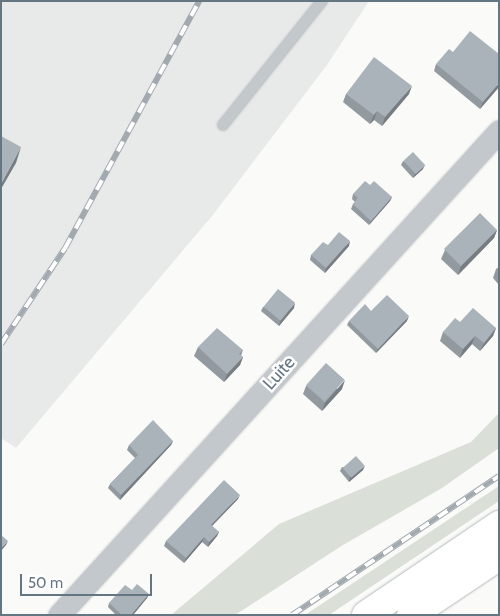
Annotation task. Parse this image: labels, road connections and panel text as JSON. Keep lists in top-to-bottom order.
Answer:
{
  "streets": {
    "street": ["Luite"]
  },
  "scale_bar": "50 m"
}
